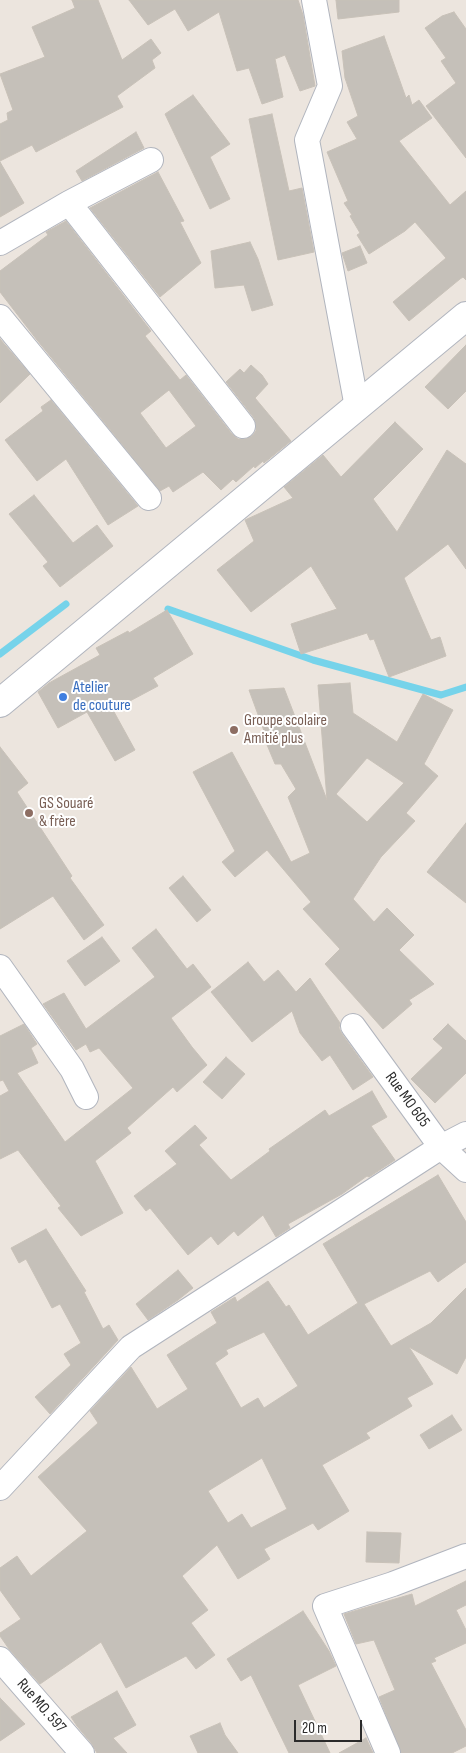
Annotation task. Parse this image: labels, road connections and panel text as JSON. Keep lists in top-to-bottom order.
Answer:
{
  "streets": {
    "street": ["Rue MO 605", "Rue MO. 597"]
  },
  "places": ["Atelier de couture", "Groupe scolaire Amitié plus", "GS Souaré & frère"],
  "scale_bar": "20 m"
}
